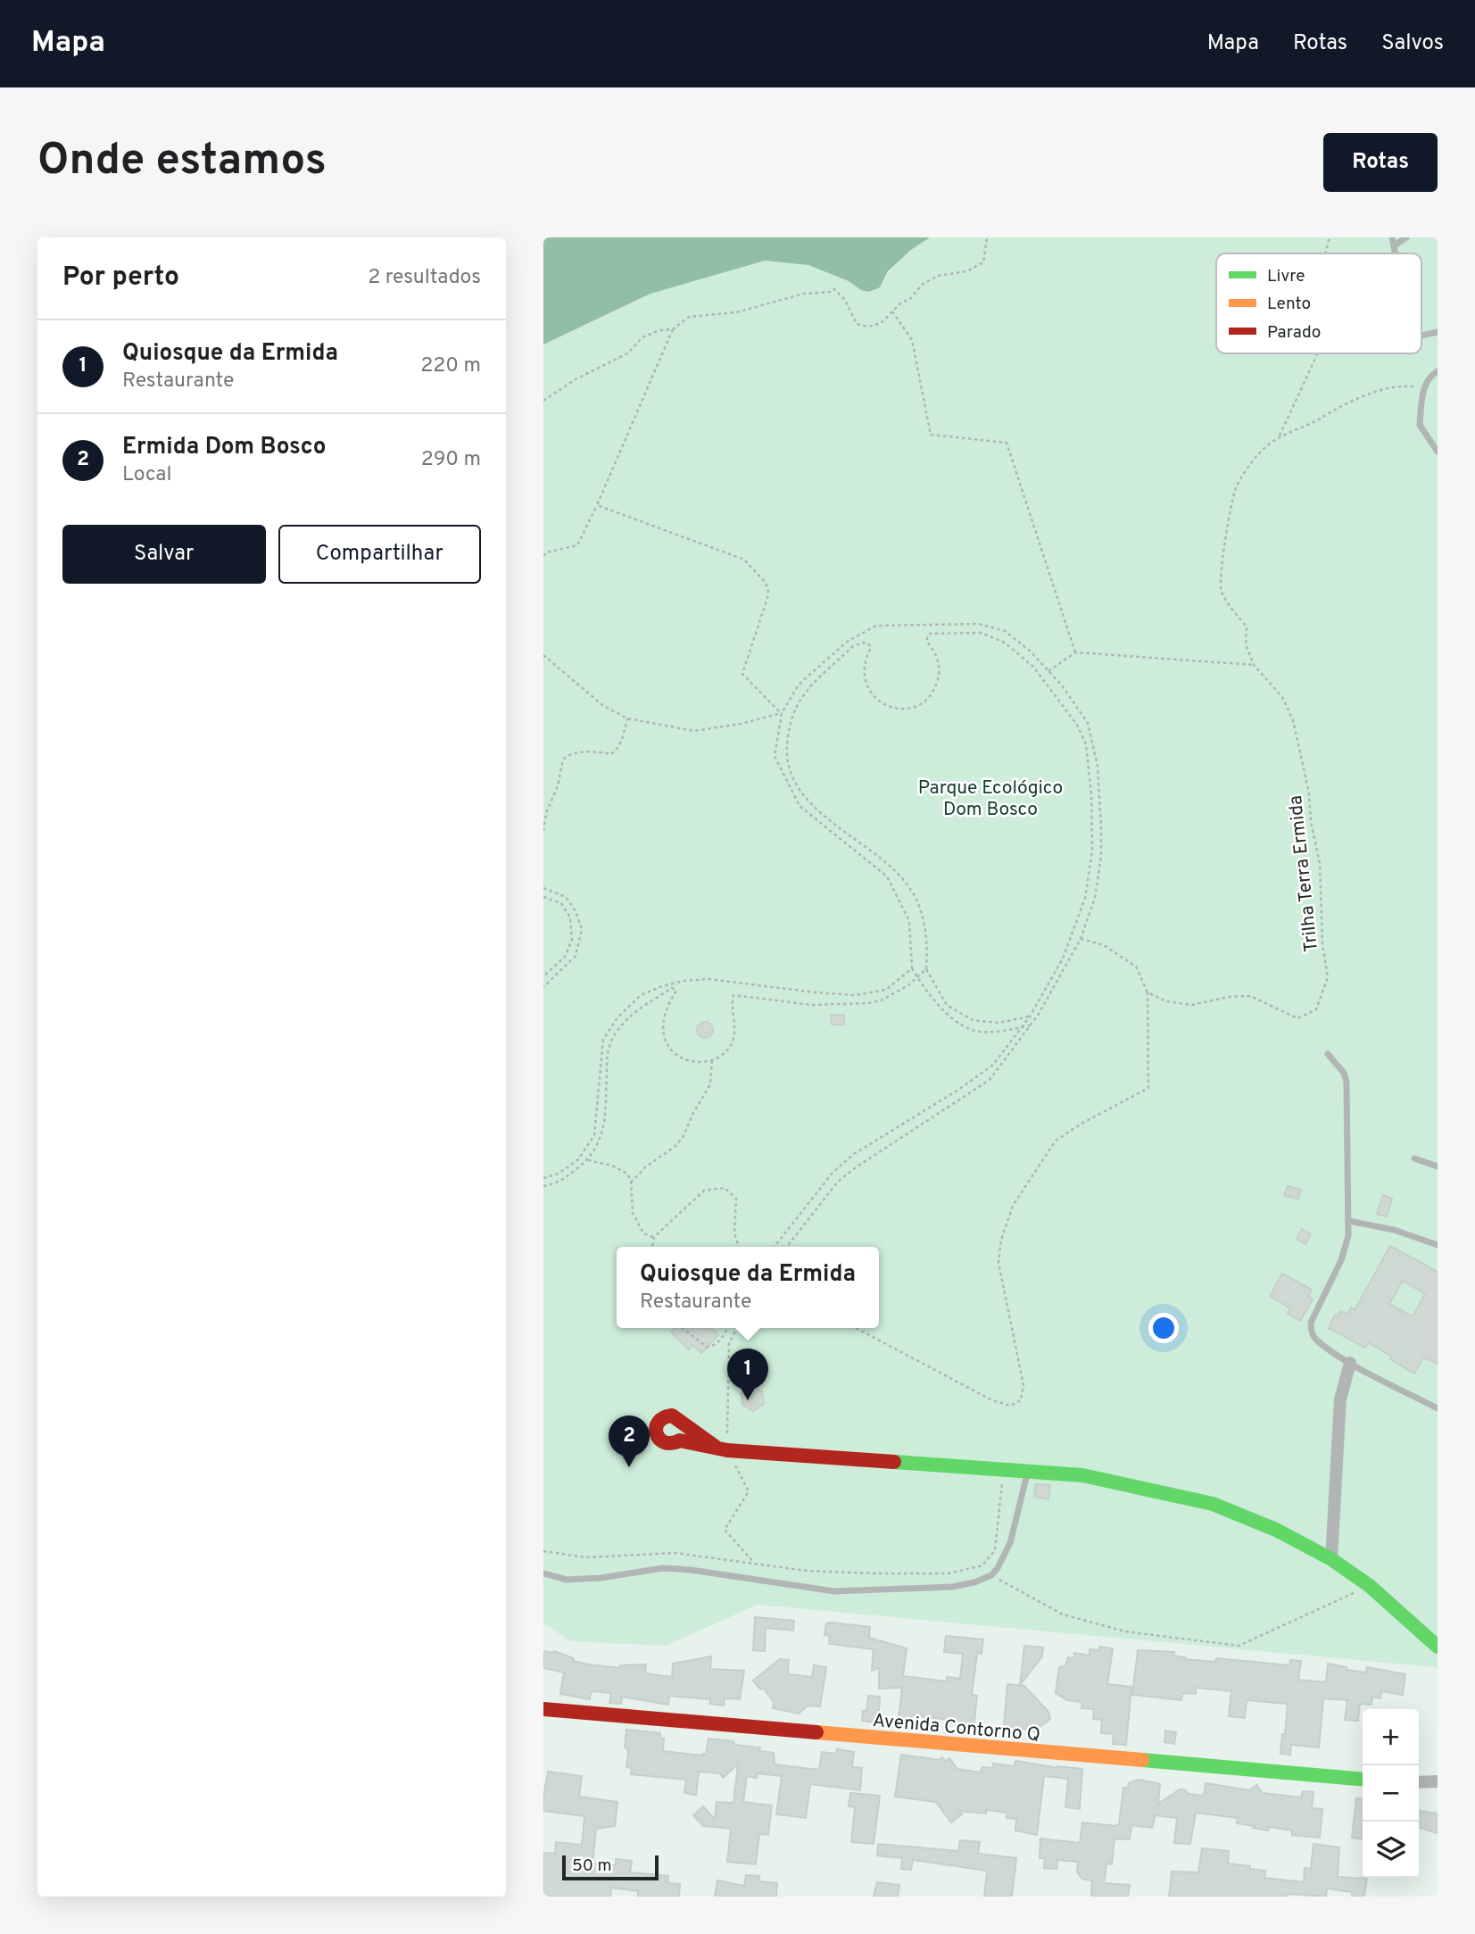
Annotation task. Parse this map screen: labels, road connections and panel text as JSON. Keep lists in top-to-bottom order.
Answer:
{
  "streets": {
    "street": ["Avenida Contorno Q"],
    "path": ["Trilha Terra Ermida"]
  },
  "parks": ["Parque Ecológico Dom Bosco"],
  "legend": ["Livre", "Lento", "Parado"],
  "scale_bar": "50 m",
  "page": {
    "header": "Mapa",
    "nav": ["Mapa", "Rotas", "Salvos"],
    "buttons": [
      "Rotas",
      ["Salvar", "Compartilhar"]
    ],
    "title": "Onde estamos",
    "heading": ["Por perto", "2 resultados"],
    "list": [
      {
        "mark": "1",
        "name": "Quiosque da Ermida",
        "note": "Restaurante",
        "value": "220 m"
      },
      {
        "mark": "2",
        "name": "Ermida Dom Bosco",
        "note": "Local",
        "value": "290 m"
      }
    ],
    "popup": ["Quiosque da Ermida", "Restaurante"],
    "pins": ["1", "2"],
    "map_buttons": ["+", "−"],
    "scale": "50 m"
  }
}
